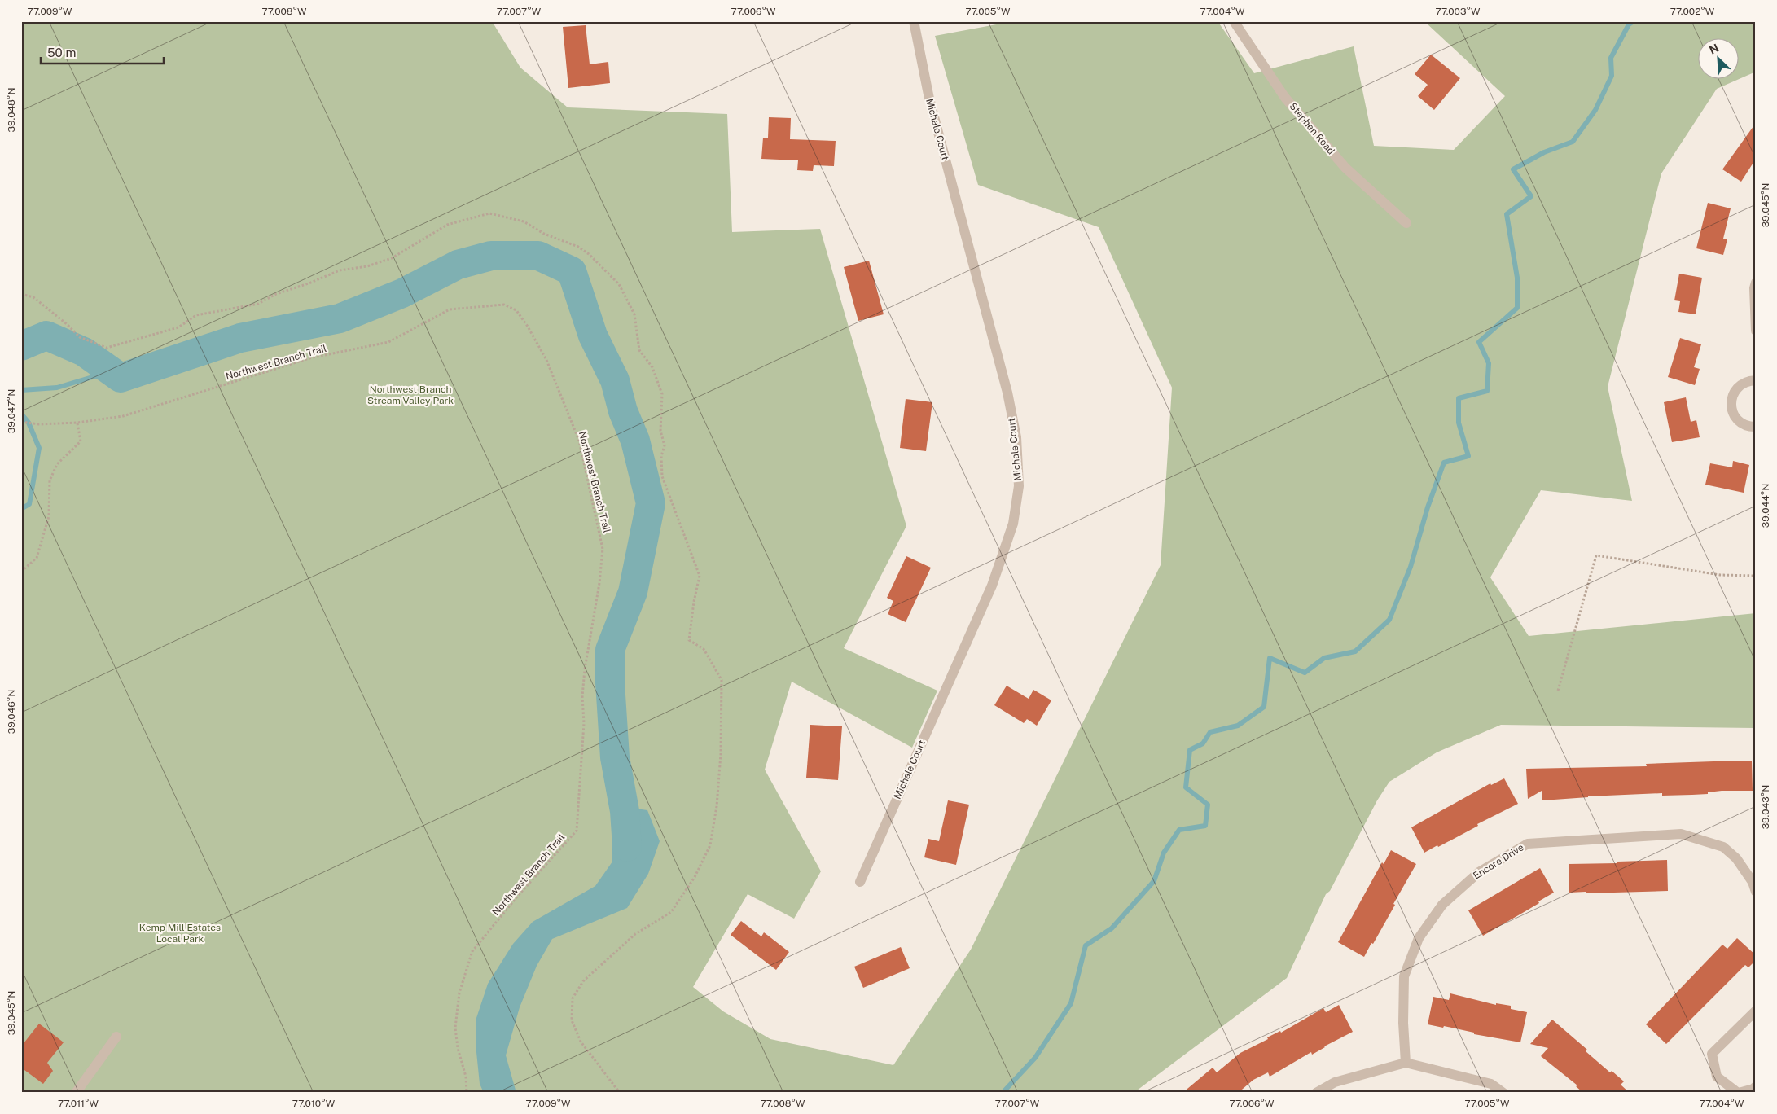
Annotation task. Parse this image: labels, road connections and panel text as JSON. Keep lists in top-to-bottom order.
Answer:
{
  "streets": {
    "street": ["Stephen Road", "Michale Court", "Encore Drive"],
    "path": ["Northwest Branch Trail"]
  },
  "parks": ["Northwest Branch Stream Valley Park", "Kemp Mill Estates Local Park"],
  "scale_bar": "50 m",
  "north": "top left",
  "coordinates": [
    "77.009°W",
    "77.008°W",
    "77.007°W",
    "77.006°W",
    "77.005°W",
    "77.004°W",
    "77.003°W",
    "77.002°W",
    "39.048°N",
    "39.045°N",
    "39.047°N",
    "39.044°N",
    "39.046°N",
    "39.043°N",
    "77.011°W",
    "77.010°W"
  ]
}
